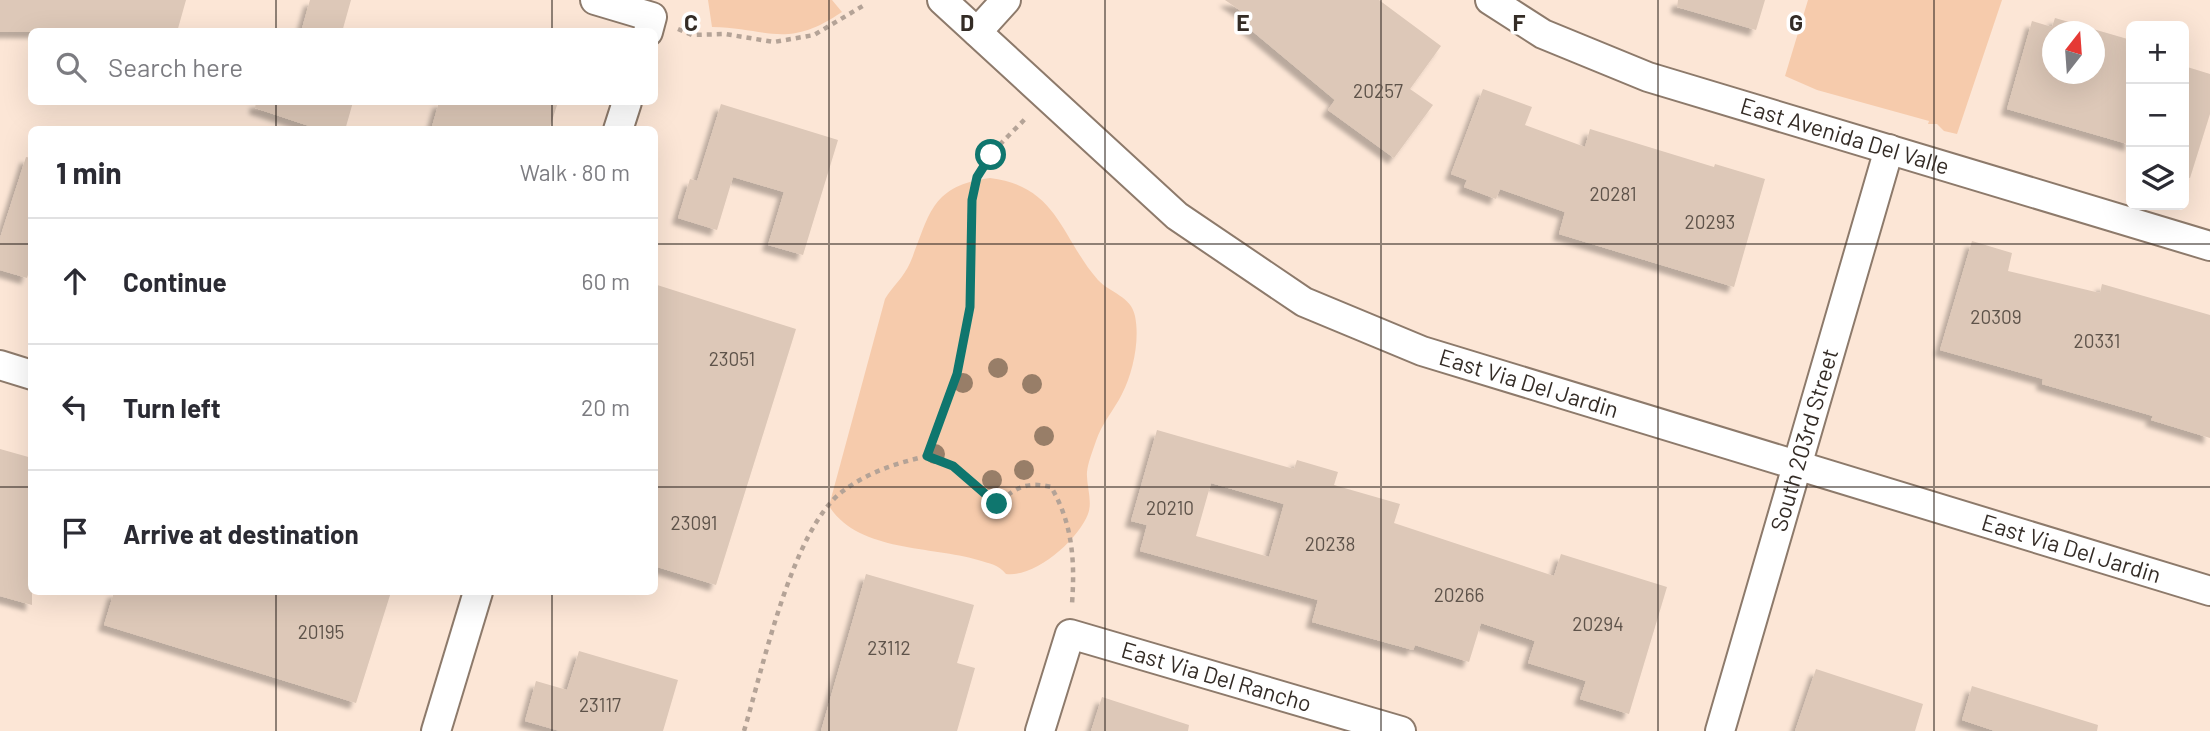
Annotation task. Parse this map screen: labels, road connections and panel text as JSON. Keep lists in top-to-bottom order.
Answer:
{
  "streets": {
    "street": [
      "East Avenida Del Valle",
      "East Via Del Jardin",
      "South 203rd Street",
      "East Via Del Rancho"
    ]
  },
  "crossings": [
    ["East Avenida Del Valle", "South 203rd Street"],
    ["East Via Del Jardin", "South 203rd Street"]
  ],
  "house_numbers": [
    "20257",
    "20281",
    "20293",
    "20309",
    "20331",
    "23051",
    "20210",
    "23091",
    "20238",
    "20266",
    "20294",
    "20195",
    "23112",
    "23117"
  ],
  "north": "top",
  "page": {
    "map_buttons": ["+", "−"],
    "search": "Search here",
    "heading": ["1 min", "Walk · 80 m"],
    "list": [
      ["Continue", "60 m"],
      ["Turn left", "20 m"],
      "Arrive at destination"
    ]
  },
  "grid": {
    "columns": [
      "C",
      "D",
      "E",
      "F",
      "G"
    ]
  }
}
